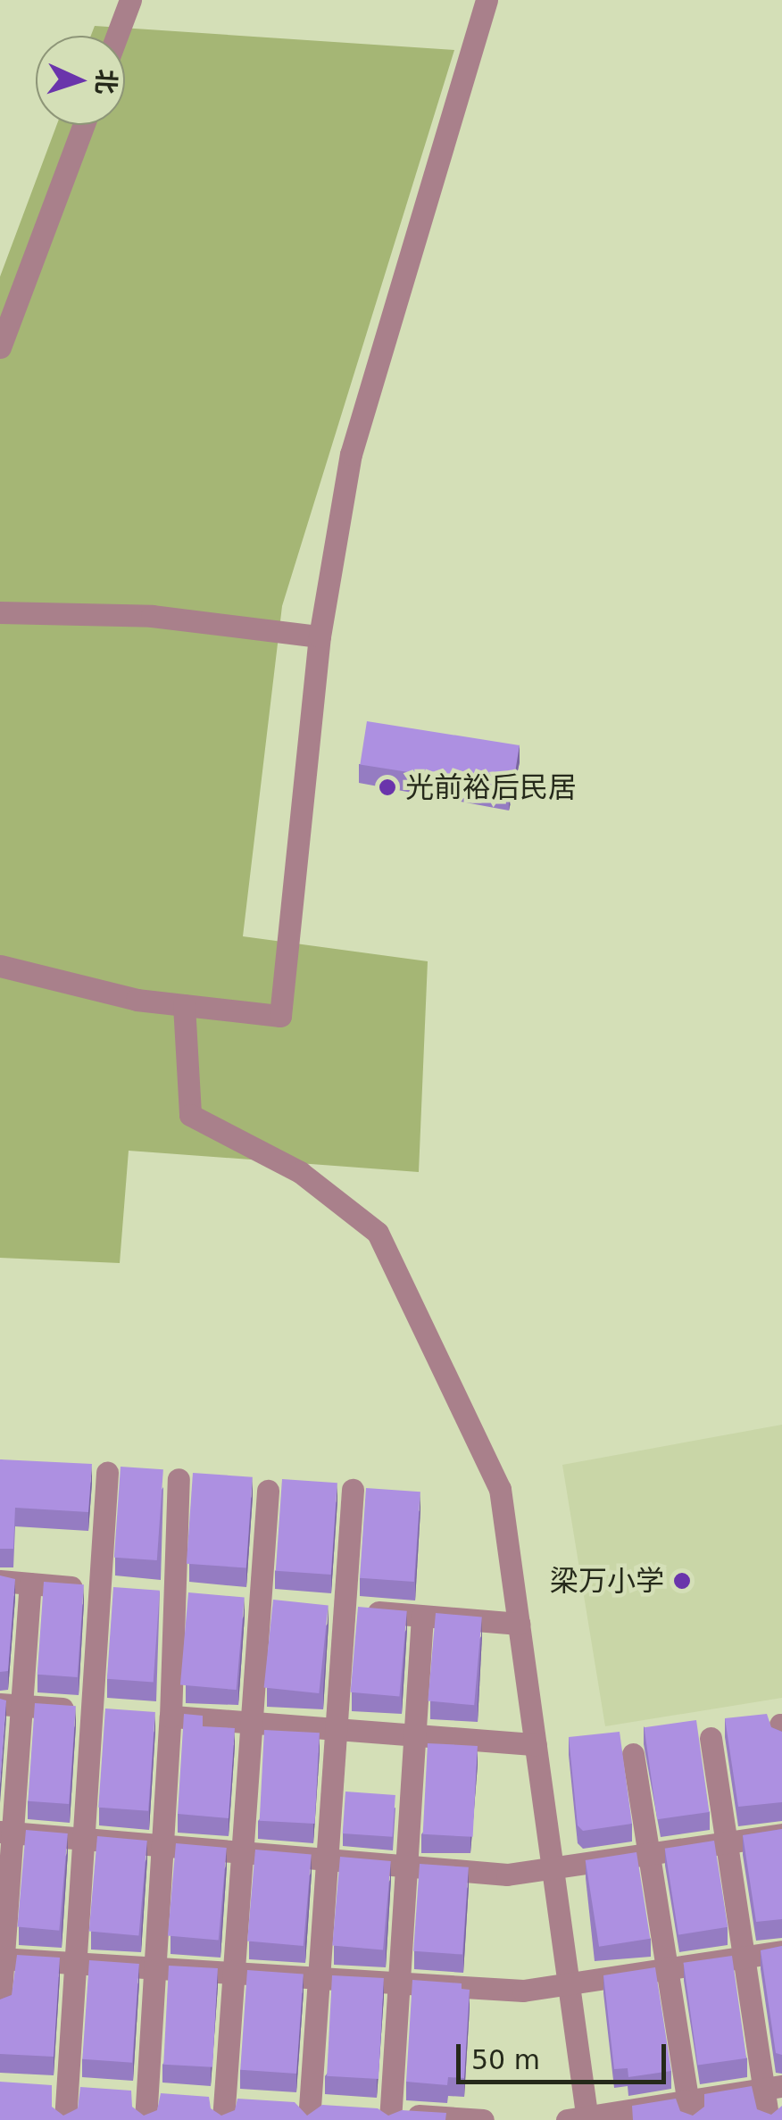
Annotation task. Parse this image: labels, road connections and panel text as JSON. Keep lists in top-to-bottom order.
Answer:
{
  "places": ["光前裕后民居", "梁万小学"],
  "scale_bar": "50 m",
  "north": "right"
}
